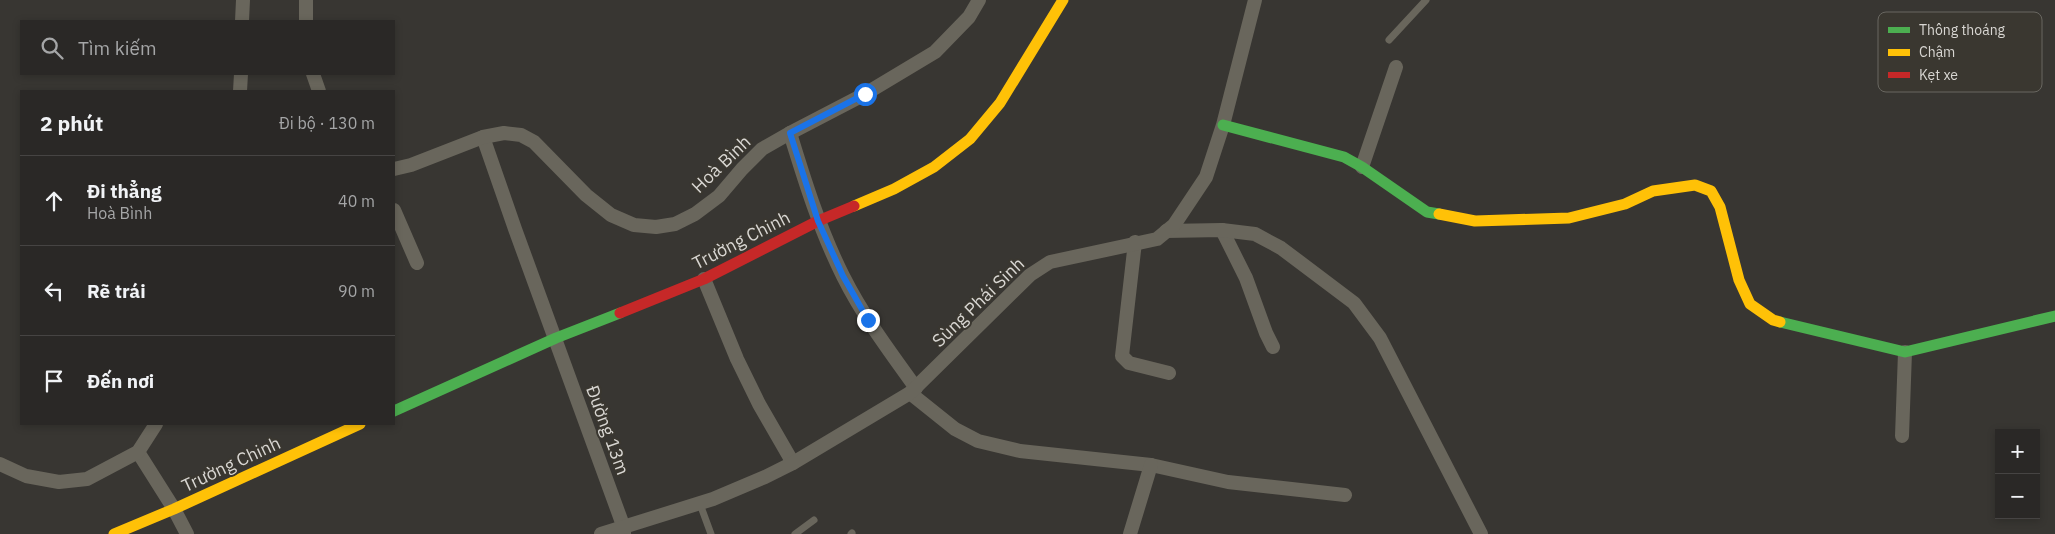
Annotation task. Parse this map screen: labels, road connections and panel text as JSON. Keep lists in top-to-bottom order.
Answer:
{
  "streets": {
    "street": [
      "Hoà Bình",
      "Trường Chinh",
      "Sùng Phái Sinh",
      "Đường 13m"
    ]
  },
  "crossings": [
    ["Hoà Bình", "Đường 13m"],
    ["Trường Chinh", "Đường 13m"],
    ["Sùng Phái Sinh", "Đường 13m"]
  ],
  "legend": ["Thông thoáng", "Chậm", "Kẹt xe"],
  "page": {
    "search": "Tìm kiếm",
    "heading": ["2 phút", "Đi bộ · 130 m"],
    "list": [
      ["Đi thẳng", "Hoà Bình", "40 m"],
      ["Rẽ trái", "90 m"],
      "Đến nơi"
    ],
    "map_buttons": ["+", "−"]
  }
}
